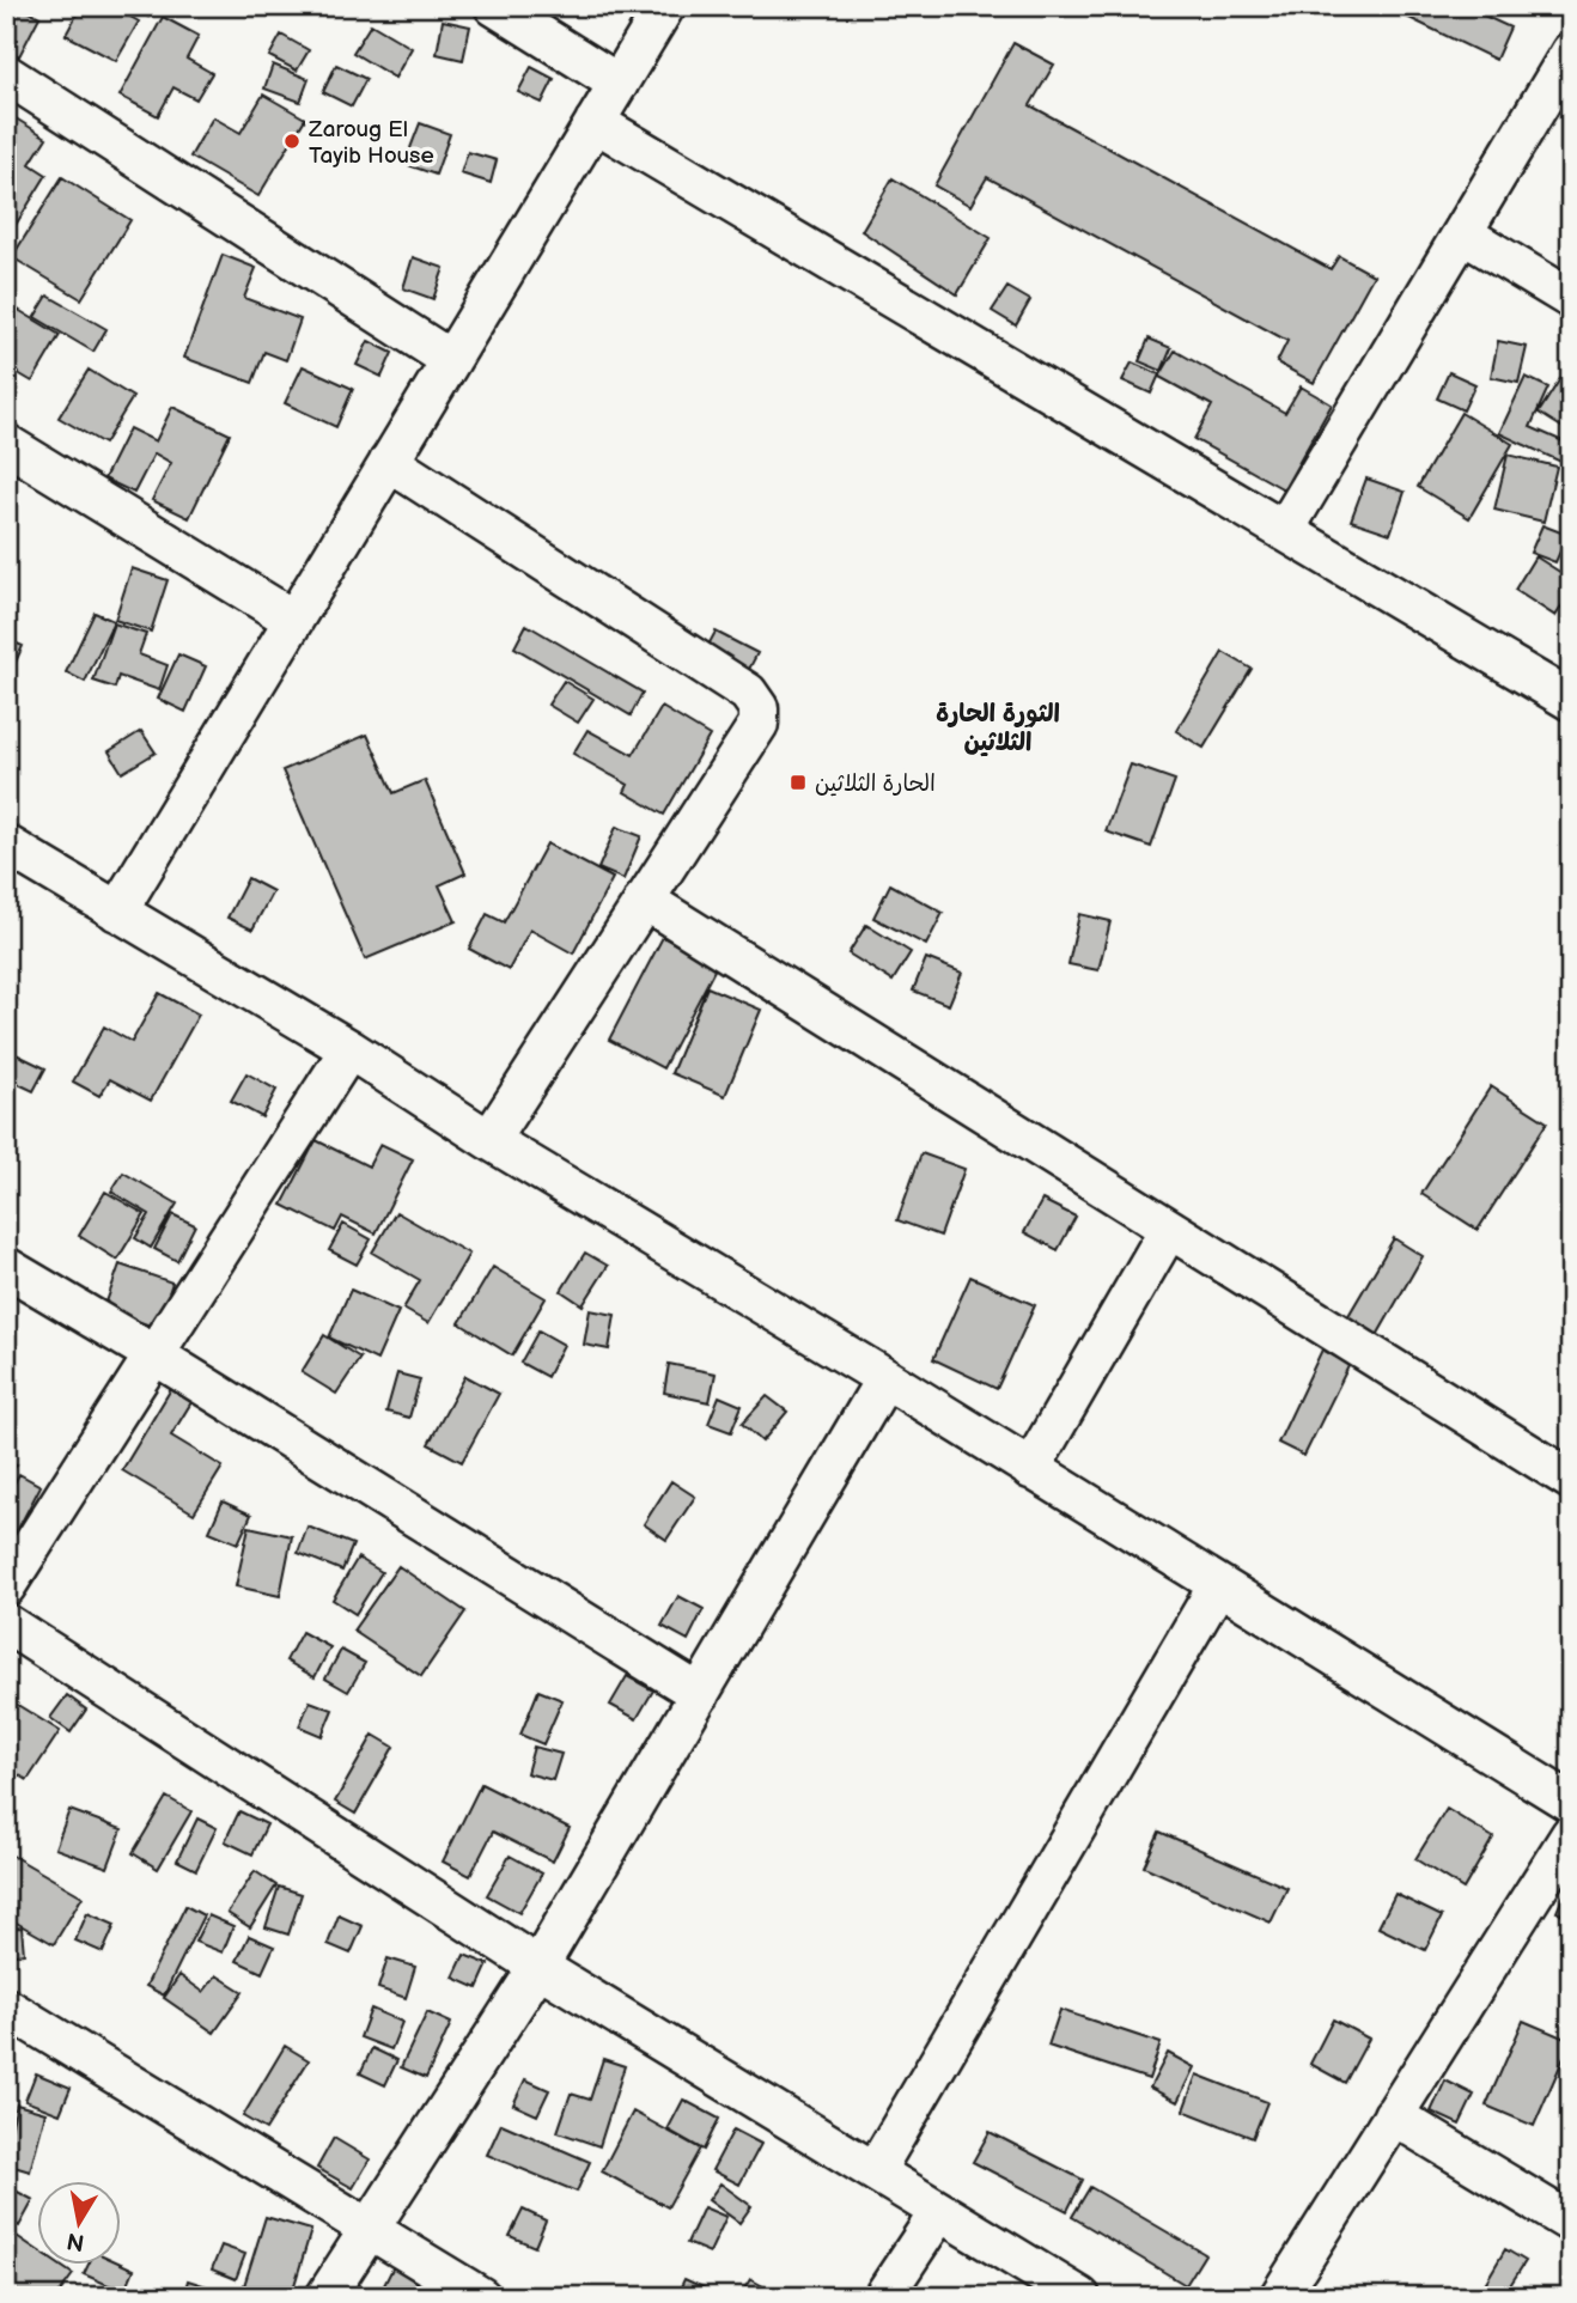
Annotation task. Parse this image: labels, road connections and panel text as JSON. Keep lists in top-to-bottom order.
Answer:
{
  "districts": ["الثورة الحارة الثلاثين"],
  "places": {
    "other": ["Zaroug El Tayib House"],
    "transit": ["الحارة الثلاثين"]
  },
  "north": "bottom"
}
